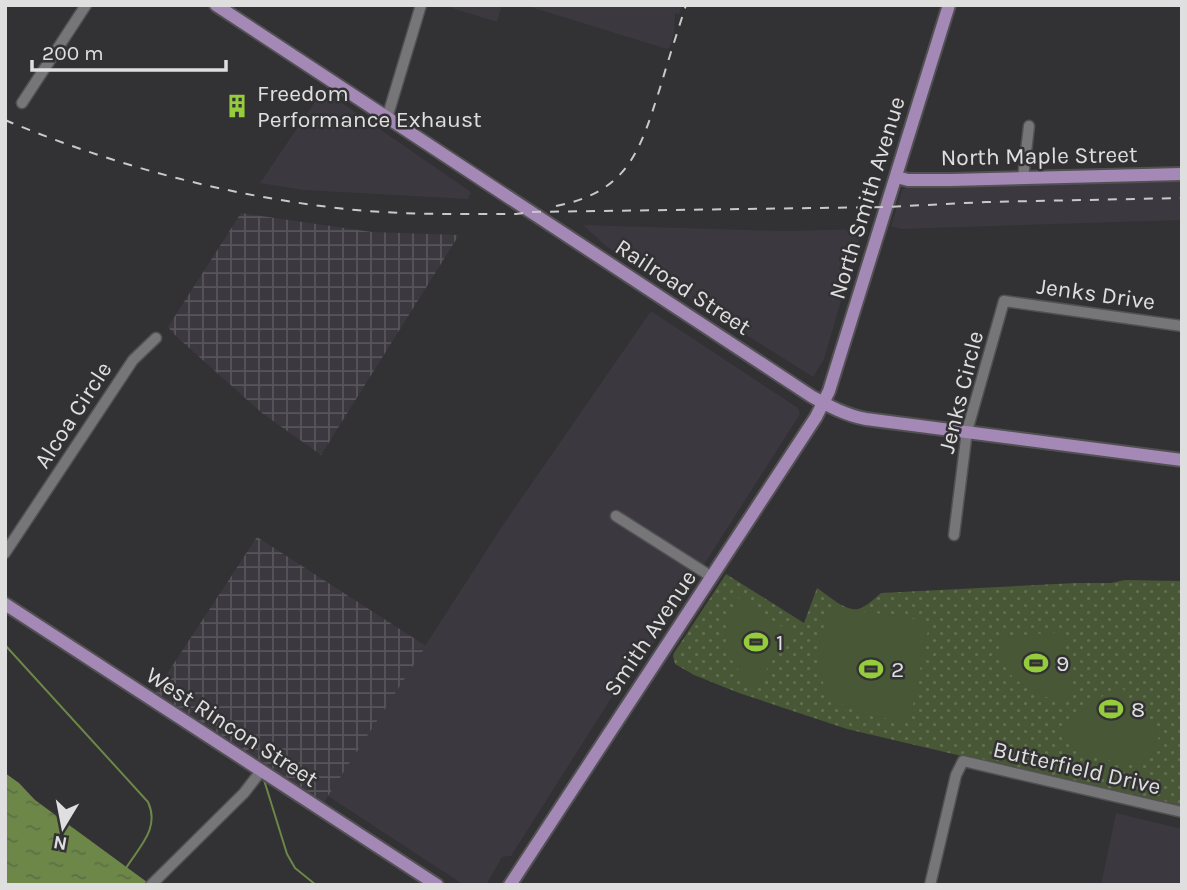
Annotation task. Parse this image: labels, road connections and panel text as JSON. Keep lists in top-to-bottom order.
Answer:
{
  "streets": {
    "main road": [
      "North Maple Street",
      "North Smith Avenue",
      "Railroad Street",
      "Smith Avenue",
      "West Rincon Street"
    ],
    "street": [
      "Jenks Drive",
      "Jenks Circle",
      "Alcoa Circle",
      "Butterfield Drive"
    ]
  },
  "crossings": [
    ["North Maple Street", "North Smith Avenue"],
    ["North Smith Avenue", "Railroad Street"],
    ["North Smith Avenue", "Smith Avenue"],
    ["Railroad Street", "Jenks Circle"],
    ["Railroad Street", "Smith Avenue"],
    ["Jenks Drive", "Jenks Circle"]
  ],
  "places": {
    "building": ["Freedom Performance Exhaust"],
    "sports": [
      "1",
      "9",
      "2",
      "8"
    ]
  },
  "scale_bar": "200 m",
  "north": "bottom"
}
